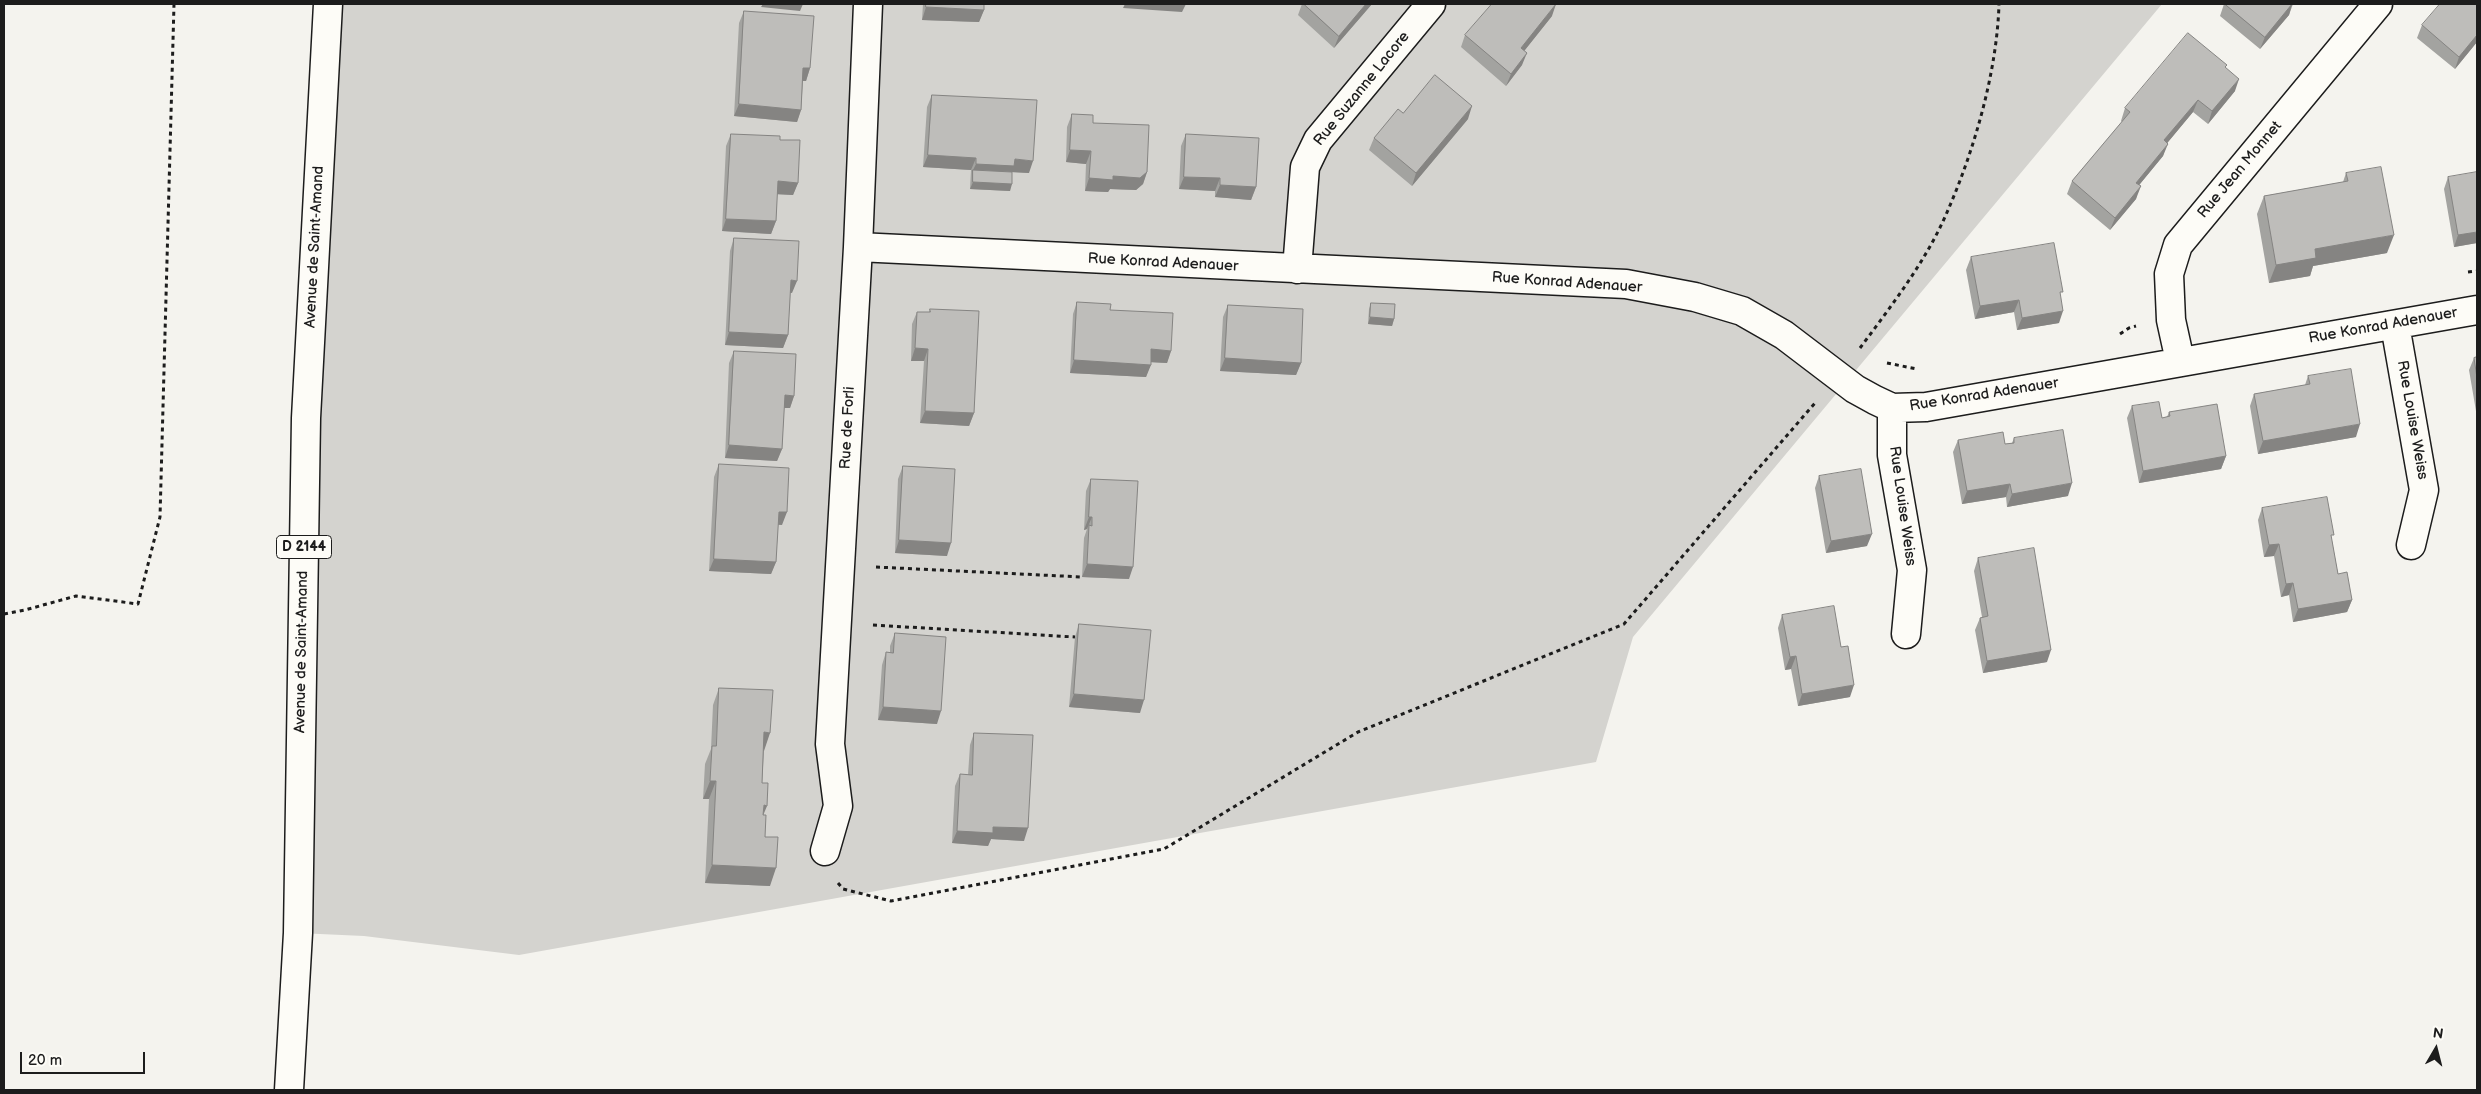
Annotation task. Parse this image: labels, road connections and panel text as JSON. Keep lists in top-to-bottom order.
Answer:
{
  "streets": {
    "street": [
      "Rue Suzanne Lacore",
      "Rue Jean Monnet",
      "Avenue de Saint-Amand",
      "Rue Konrad Adenauer",
      "Rue Louise Weiss",
      "Rue de Forli",
      "D 2144"
    ]
  },
  "crossings": [
    ["Rue Suzanne Lacore", "Rue Konrad Adenauer"],
    ["Rue Jean Monnet", "Rue Konrad Adenauer"],
    ["Rue Konrad Adenauer", "Rue Louise Weiss"],
    ["Rue Konrad Adenauer", "Rue de Forli"]
  ],
  "scale_bar": "20 m",
  "north": "top"
}
